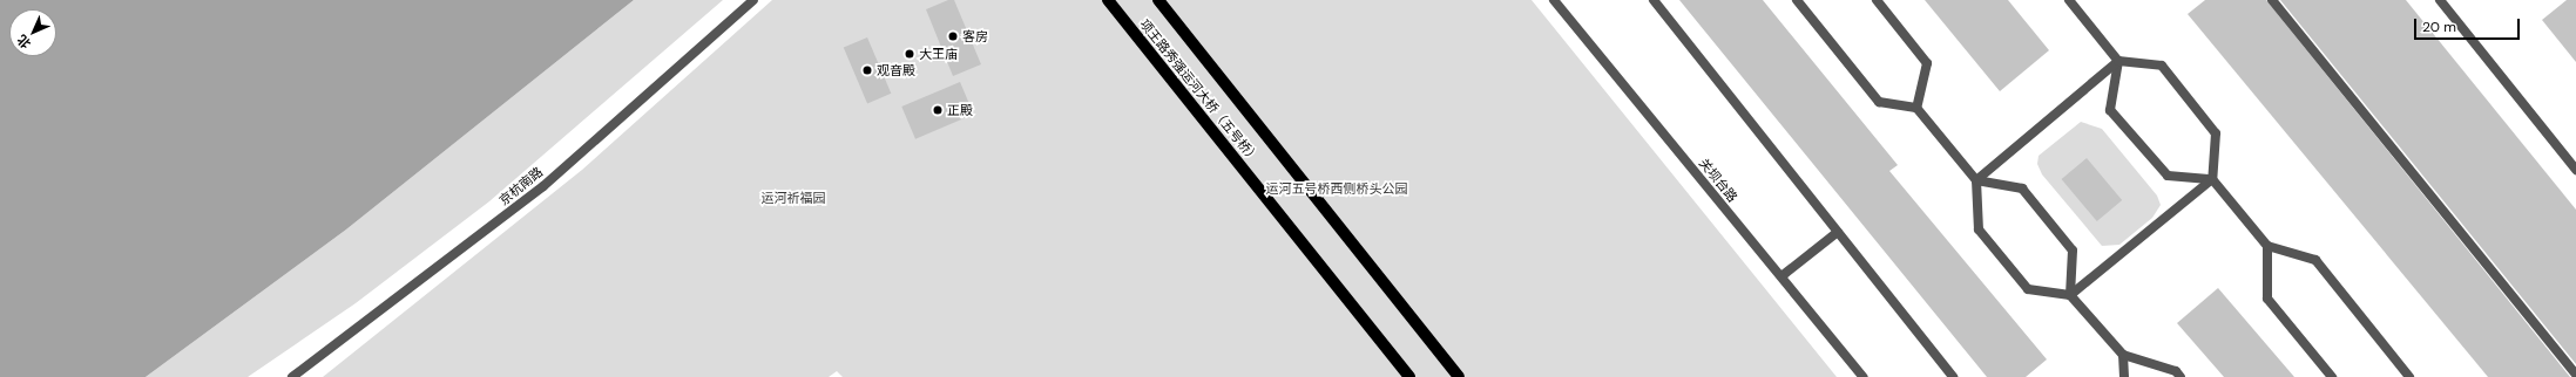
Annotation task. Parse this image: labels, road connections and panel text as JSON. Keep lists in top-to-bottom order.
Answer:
{
  "streets": {
    "main road": ["项王路秀强运河大桥（五号桥）"],
    "street": ["关坝台路", "京杭南路"]
  },
  "parks": ["运河五号桥西侧桥头公园", "运河祈福园"],
  "places": [
    "客房",
    "大王庙",
    "观音殿",
    "正殿"
  ],
  "scale_bar": "20 m",
  "north": "bottom left"
}
